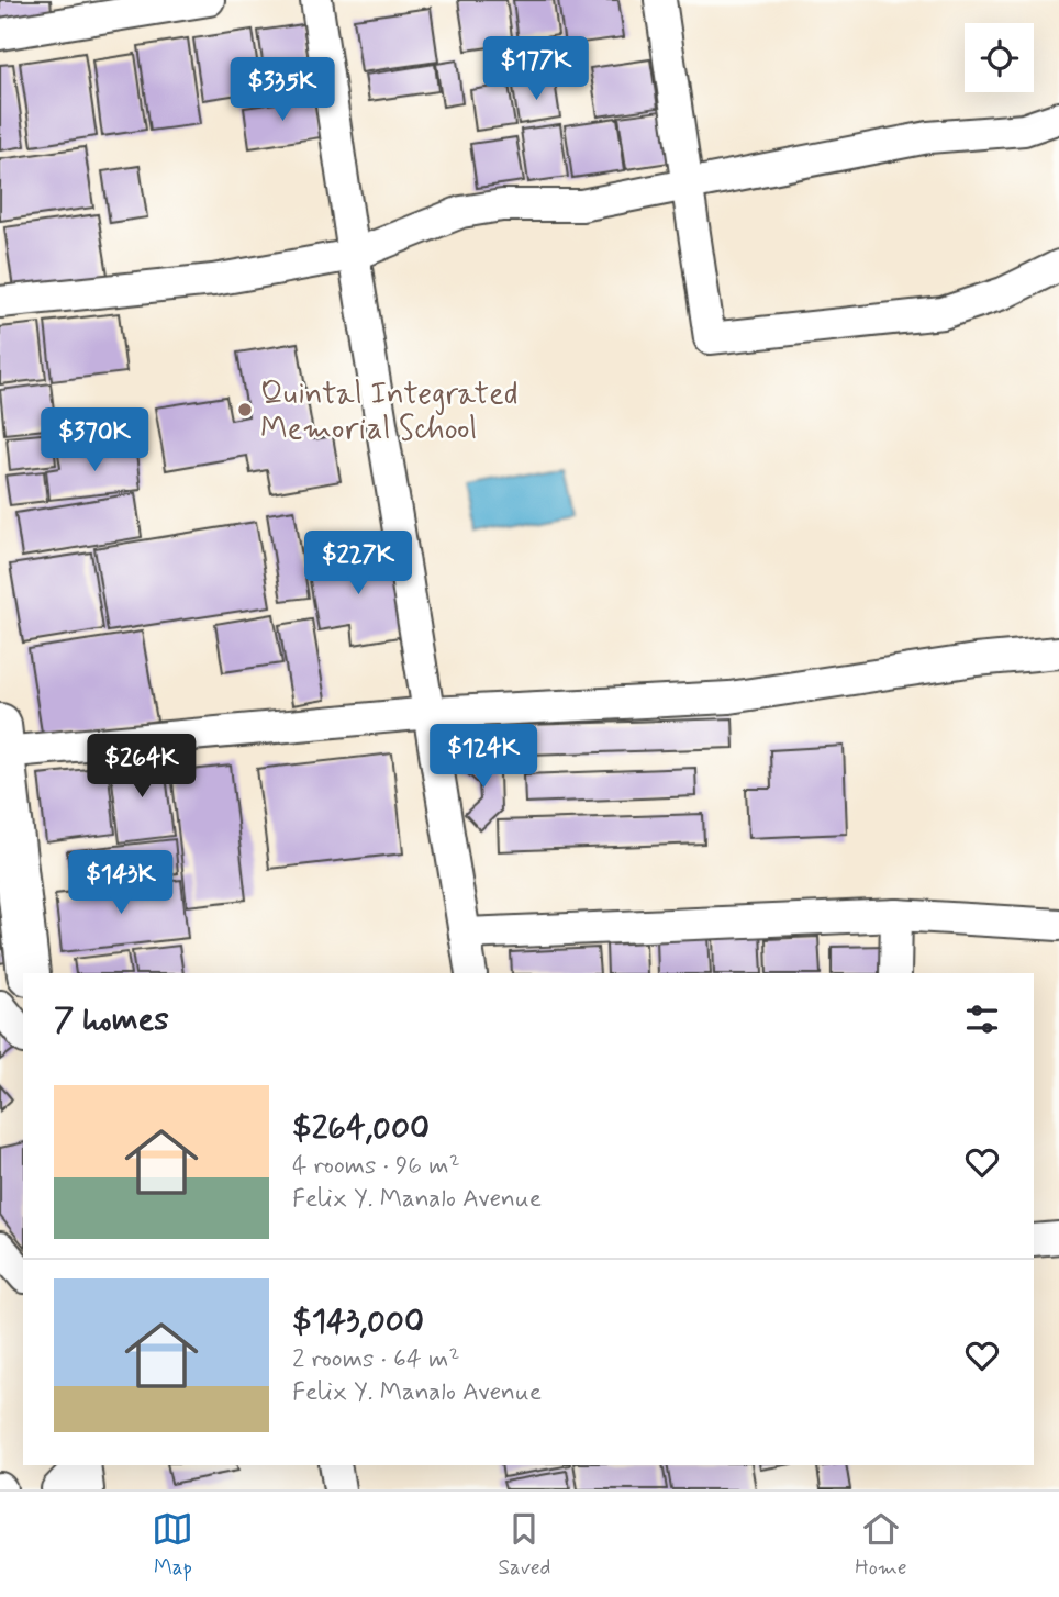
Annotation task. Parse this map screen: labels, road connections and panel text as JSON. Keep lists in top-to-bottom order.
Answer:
{
  "places": ["Quintal Integrated Memorial School"],
  "page": {
    "price": [
      "$177K",
      "$335K",
      "$370K",
      "$227K",
      "$124K",
      "$264K",
      "$143K"
    ],
    "heading": "7 homes",
    "list": [
      {
        "name": "$264,000",
        "note": "4 rooms · 96 m² · Felix Y. Manalo Avenue"
      },
      {
        "name": "$143,000",
        "note": "2 rooms · 64 m² · Felix Y. Manalo Avenue"
      }
    ],
    "tabs": ["Map", "Saved", "Home"]
  }
}
